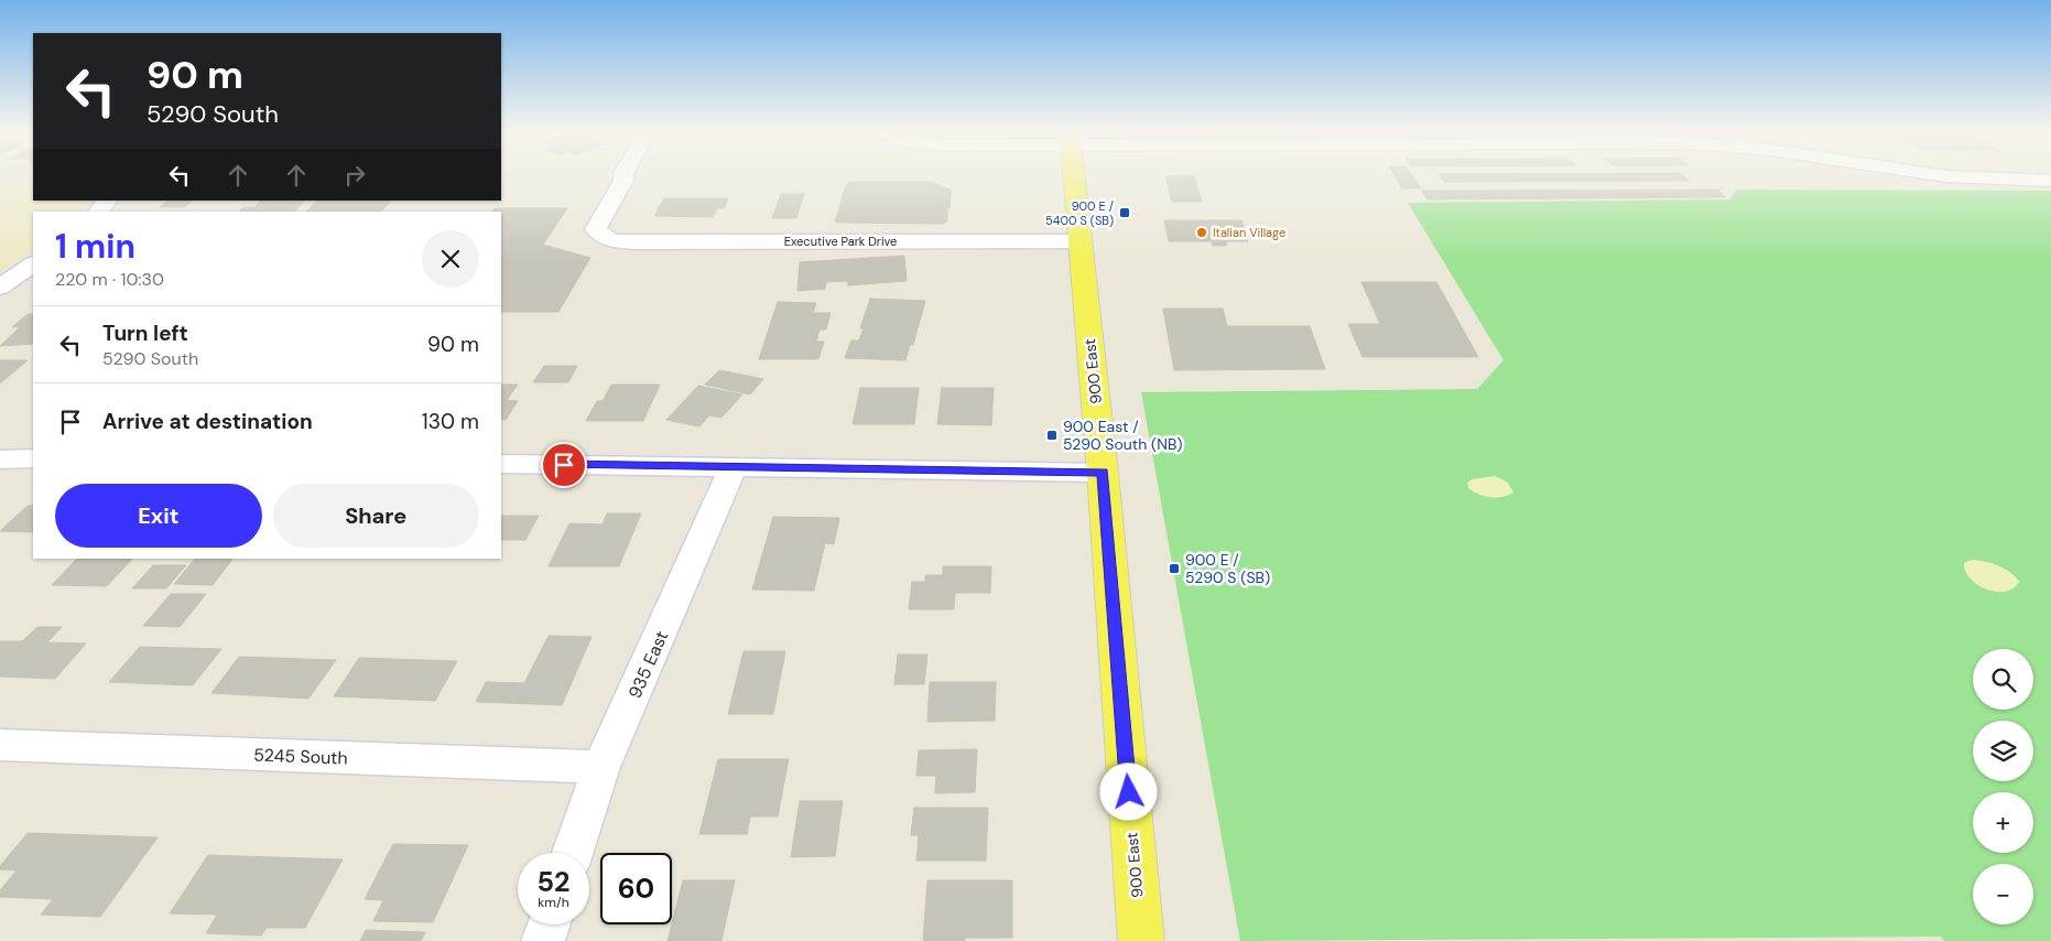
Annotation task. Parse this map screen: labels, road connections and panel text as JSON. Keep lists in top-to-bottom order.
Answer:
{
  "streets": {
    "main road": ["900 East"],
    "street": ["Executive Park Drive", "935 East", "5245 South"]
  },
  "crossings": [
    ["Executive Park Drive", "900 East"],
    ["935 East", "5245 South"]
  ],
  "places": {
    "transit": ["900 E / 5400 S (SB)", "900 East / 5290 South (NB)", "900 E / 5290 S (SB)"],
    "other": ["Italian Village"]
  },
  "page": {
    "turn": ["90 m", "5290 South"],
    "heading": ["1 min", "220 m · 10:30"],
    "list": [
      {
        "name": "Turn left",
        "note": "5290 South",
        "value": "90 m"
      },
      {
        "name": "Arrive at destination",
        "value": "130 m"
      }
    ],
    "buttons": ["Exit", "Share"],
    "map_buttons": ["+", "−"],
    "speed": "52 km/h",
    "limit": "60"
  }
}
